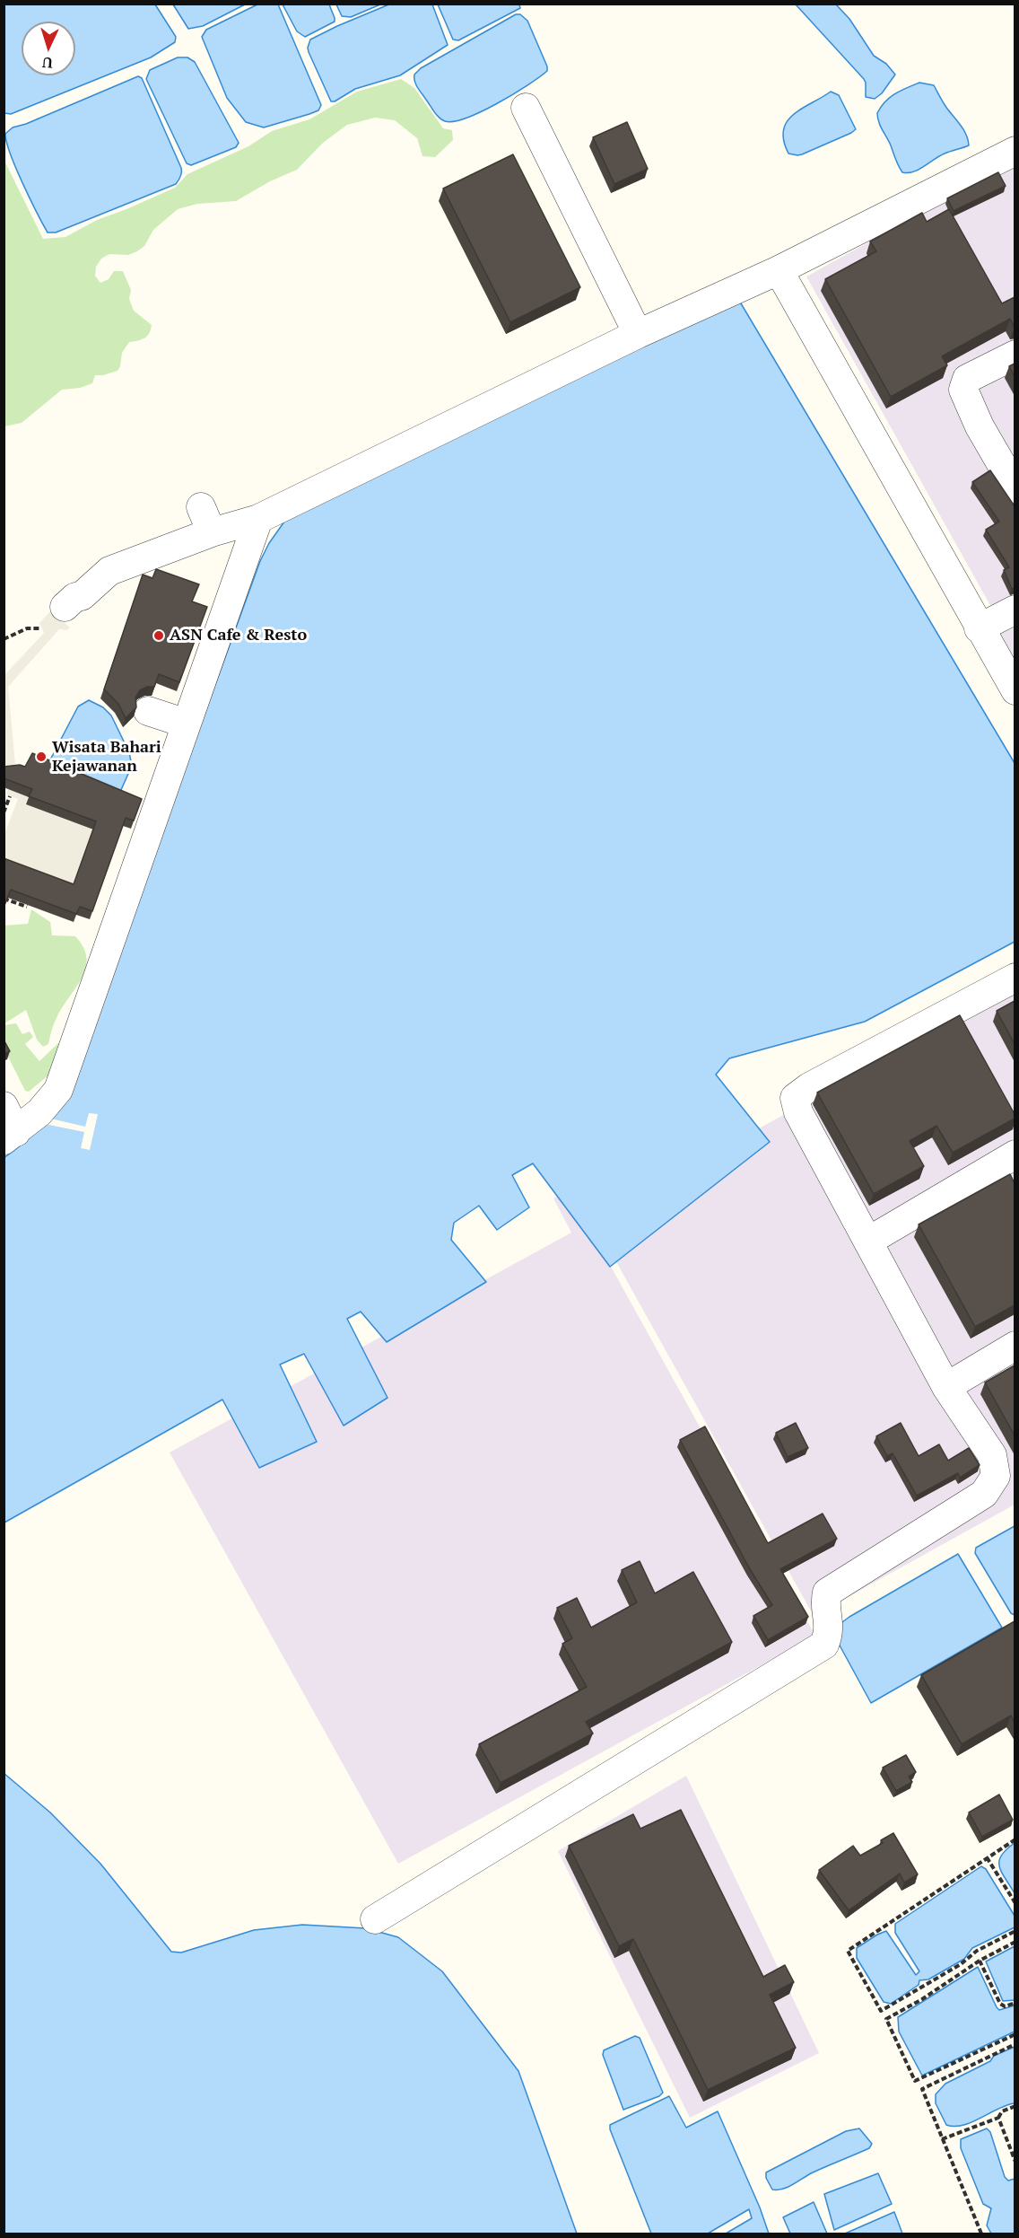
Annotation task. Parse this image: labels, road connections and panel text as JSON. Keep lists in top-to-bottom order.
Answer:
{
  "places": ["ASN Cafe & Resto", "Wisata Bahari Kejawanan"],
  "north": "bottom"
}
